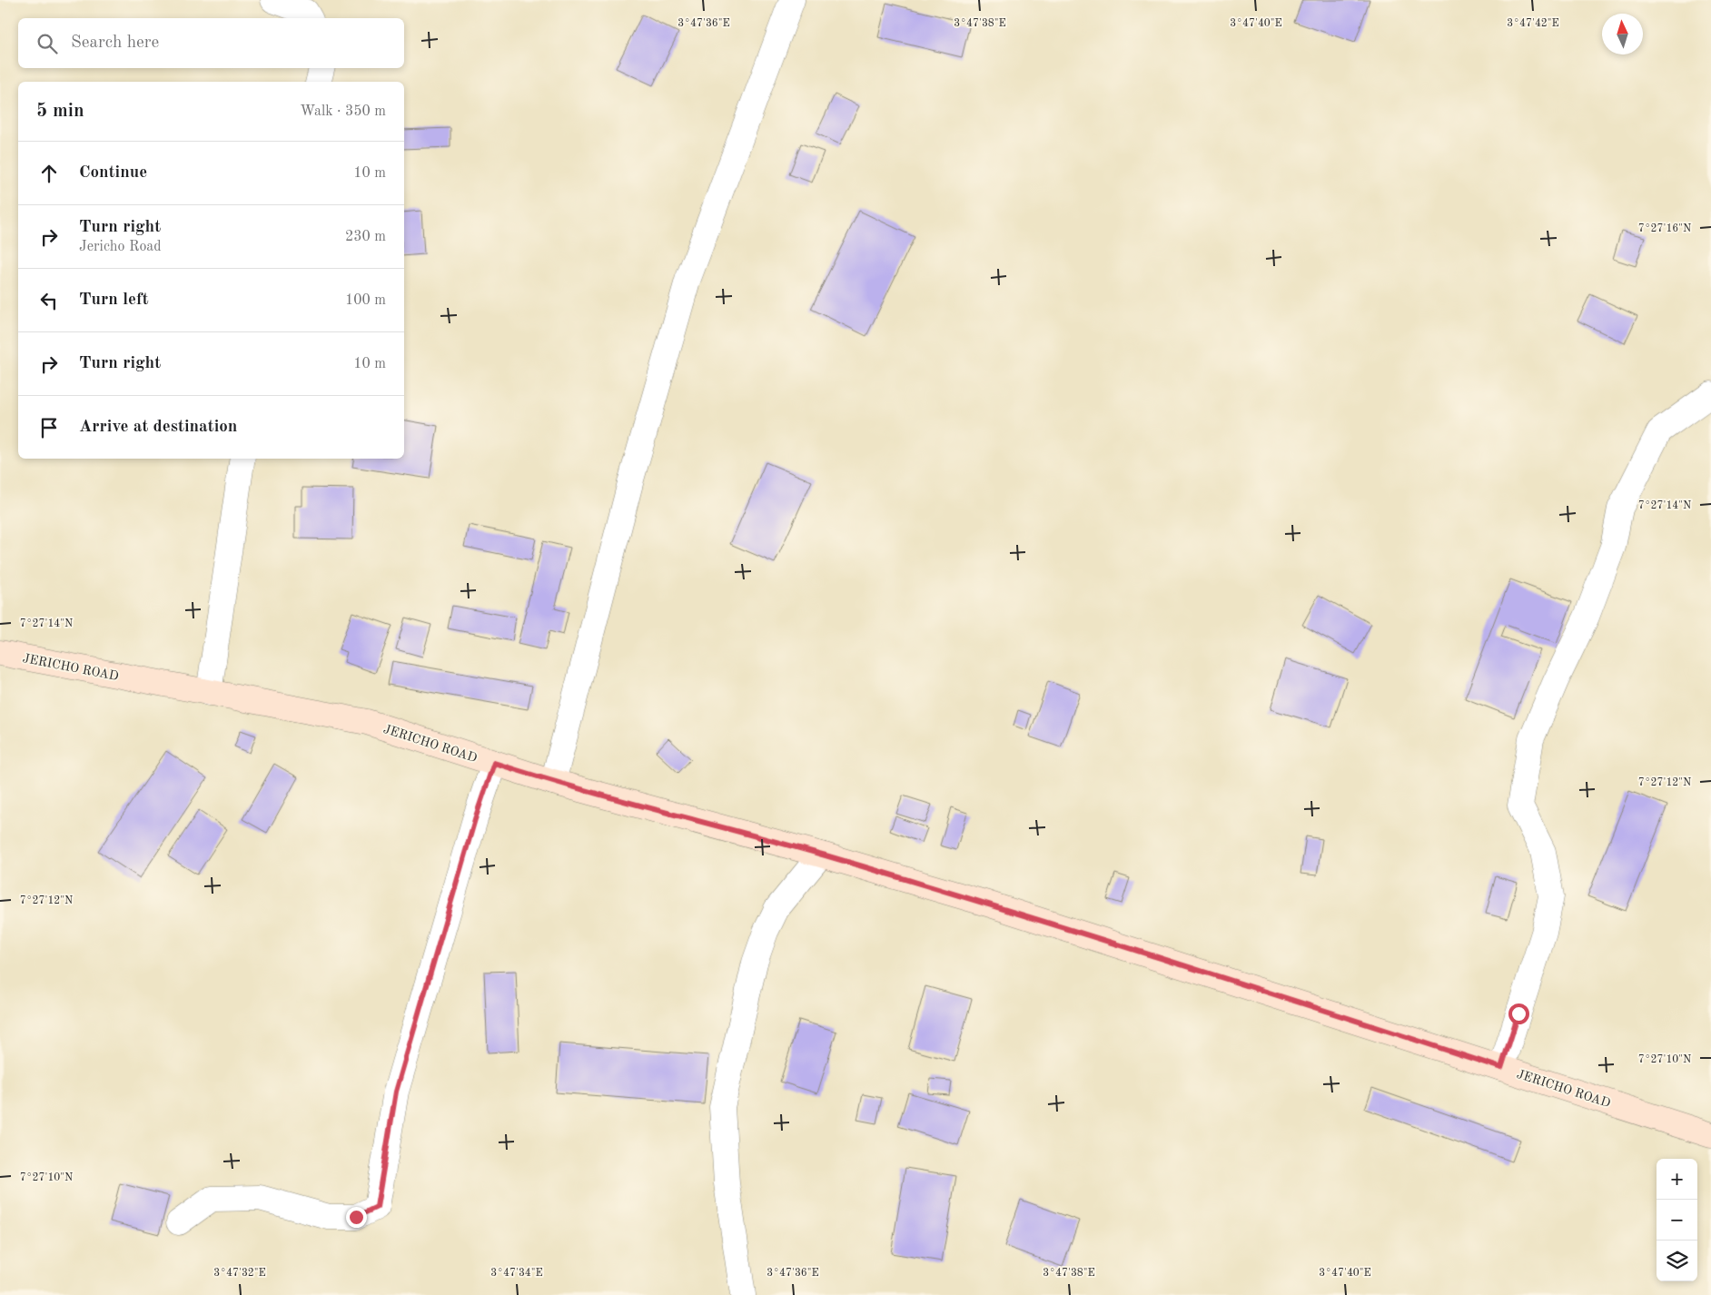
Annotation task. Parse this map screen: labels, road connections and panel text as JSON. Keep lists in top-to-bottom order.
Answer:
{
  "streets": {
    "street": ["JERICHO ROAD"]
  },
  "north": "top",
  "page": {
    "search": "Search here",
    "heading": ["5 min", "Walk · 350 m"],
    "list": [
      ["Continue", "10 m"],
      ["Turn right", "Jericho Road", "230 m"],
      ["Turn left", "100 m"],
      ["Turn right", "10 m"],
      "Arrive at destination"
    ],
    "map_buttons": ["+", "−"]
  },
  "coordinates": [
    "3°47'36\"E",
    "3°47'38\"E",
    "3°47'40\"E",
    "3°47'42\"E",
    "7°27'16\"N",
    "7°27'14\"N",
    "7°27'12\"N",
    "7°27'10\"N",
    "3°47'32\"E",
    "3°47'34\"E"
  ]
}
